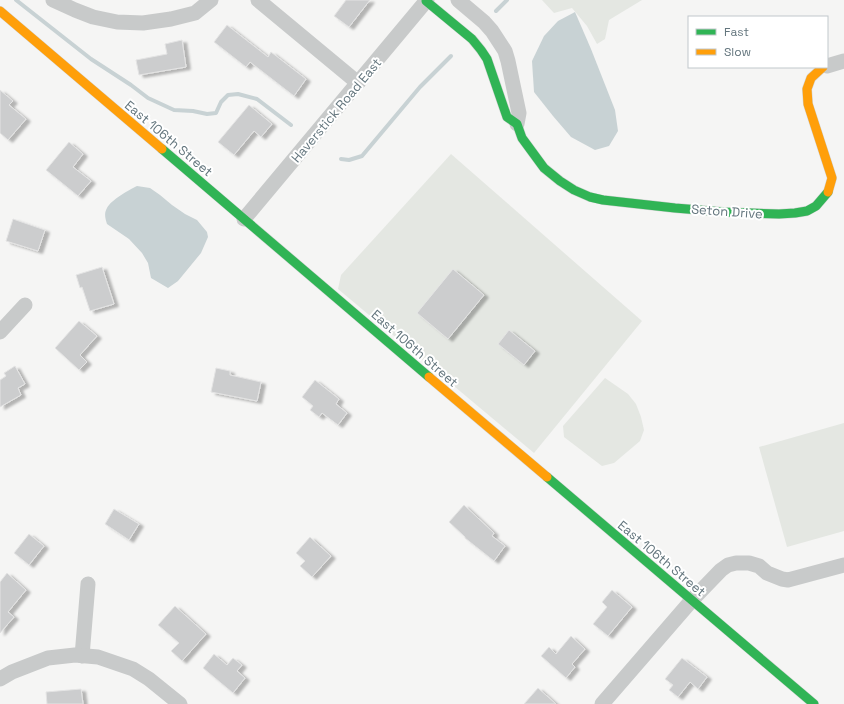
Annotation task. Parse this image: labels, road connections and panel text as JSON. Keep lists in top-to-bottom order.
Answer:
{
  "streets": {
    "street": ["Haverstick Road East", "East 106th Street", "Seton Drive"]
  },
  "crossings": [
    ["Haverstick Road East", "East 106th Street"],
    ["Haverstick Road East", "Seton Drive"]
  ],
  "legend": ["Fast", "Slow"]
}
